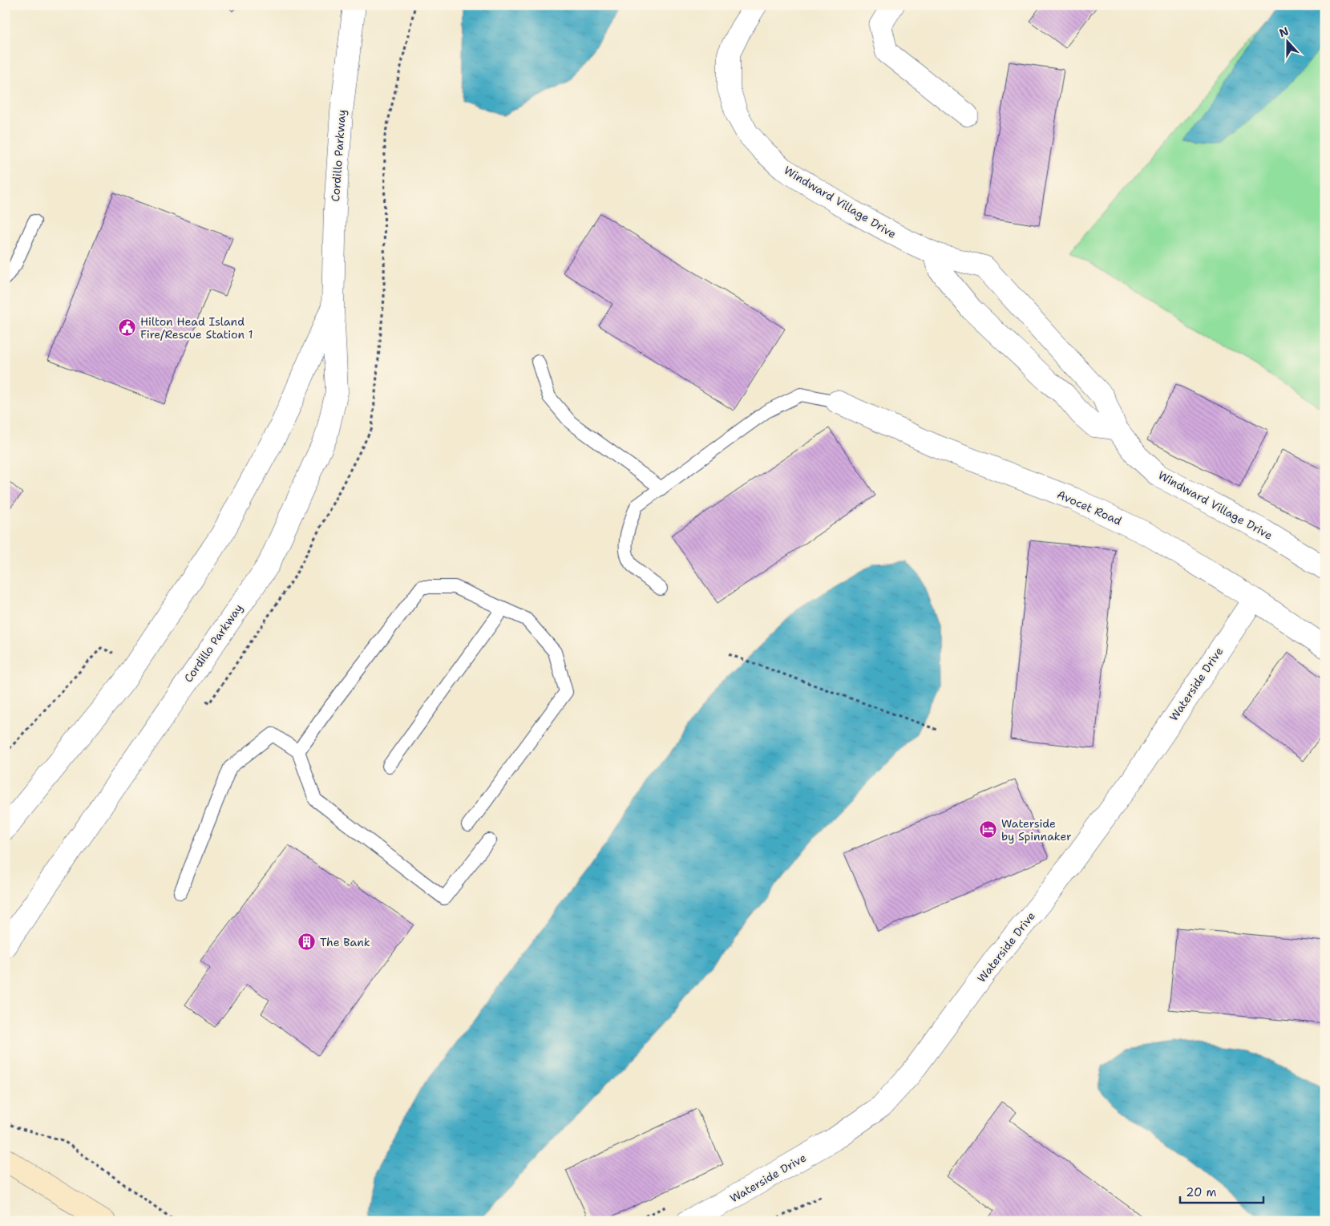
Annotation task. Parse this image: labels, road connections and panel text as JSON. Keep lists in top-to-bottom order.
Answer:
{
  "streets": {
    "street": [
      "Cordillo Parkway",
      "Windward Village Drive",
      "Avocet Road",
      "Waterside Drive"
    ]
  },
  "crossings": [
    ["Avocet Road", "Waterside Drive"]
  ],
  "places": {
    "public building": ["Hilton Head Island Fire/Rescue Station 1"],
    "hotel": ["Waterside by Spinnaker"],
    "building": ["The Bank"]
  },
  "scale_bar": "20 m",
  "north": "top"
}
